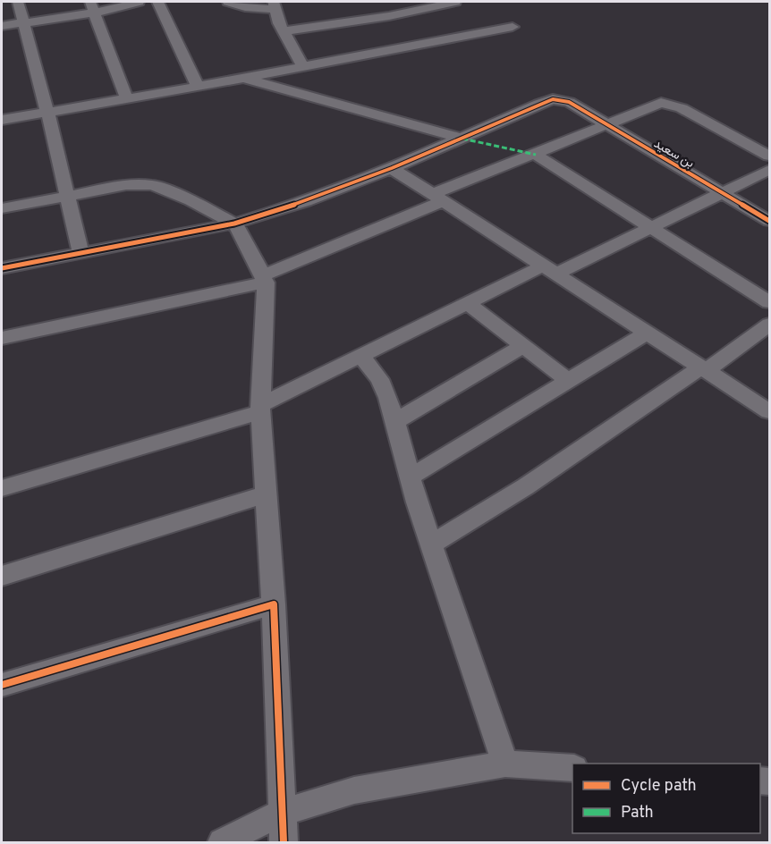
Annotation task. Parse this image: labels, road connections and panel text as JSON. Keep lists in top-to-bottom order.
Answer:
{
  "streets": {
    "street": ["بن سعيد"]
  },
  "legend": ["Cycle path", "Path"]
}
